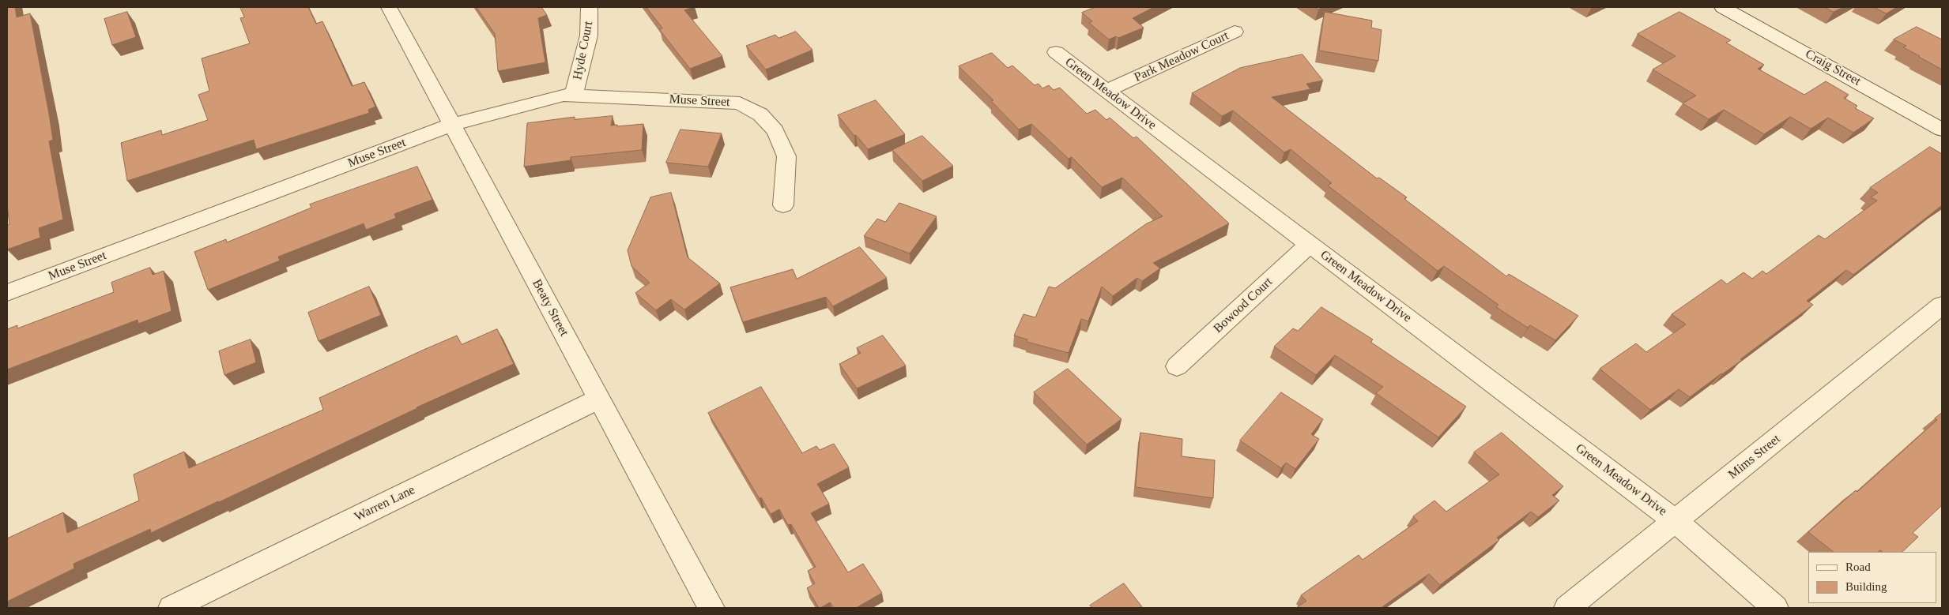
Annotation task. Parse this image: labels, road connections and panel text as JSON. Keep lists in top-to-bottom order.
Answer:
{
  "streets": {
    "street": [
      "Hyde Court",
      "Park Meadow Court",
      "Craig Street",
      "Green Meadow Drive",
      "Muse Street",
      "Bowood Court",
      "Beaty Street",
      "Mims Street",
      "Warren Lane"
    ]
  },
  "crossings": [
    ["Hyde Court", "Muse Street"],
    ["Park Meadow Court", "Green Meadow Drive"],
    ["Green Meadow Drive", "Bowood Court"],
    ["Green Meadow Drive", "Mims Street"],
    ["Muse Street", "Beaty Street"],
    ["Beaty Street", "Warren Lane"]
  ],
  "legend": ["Road", "Building"]
}
